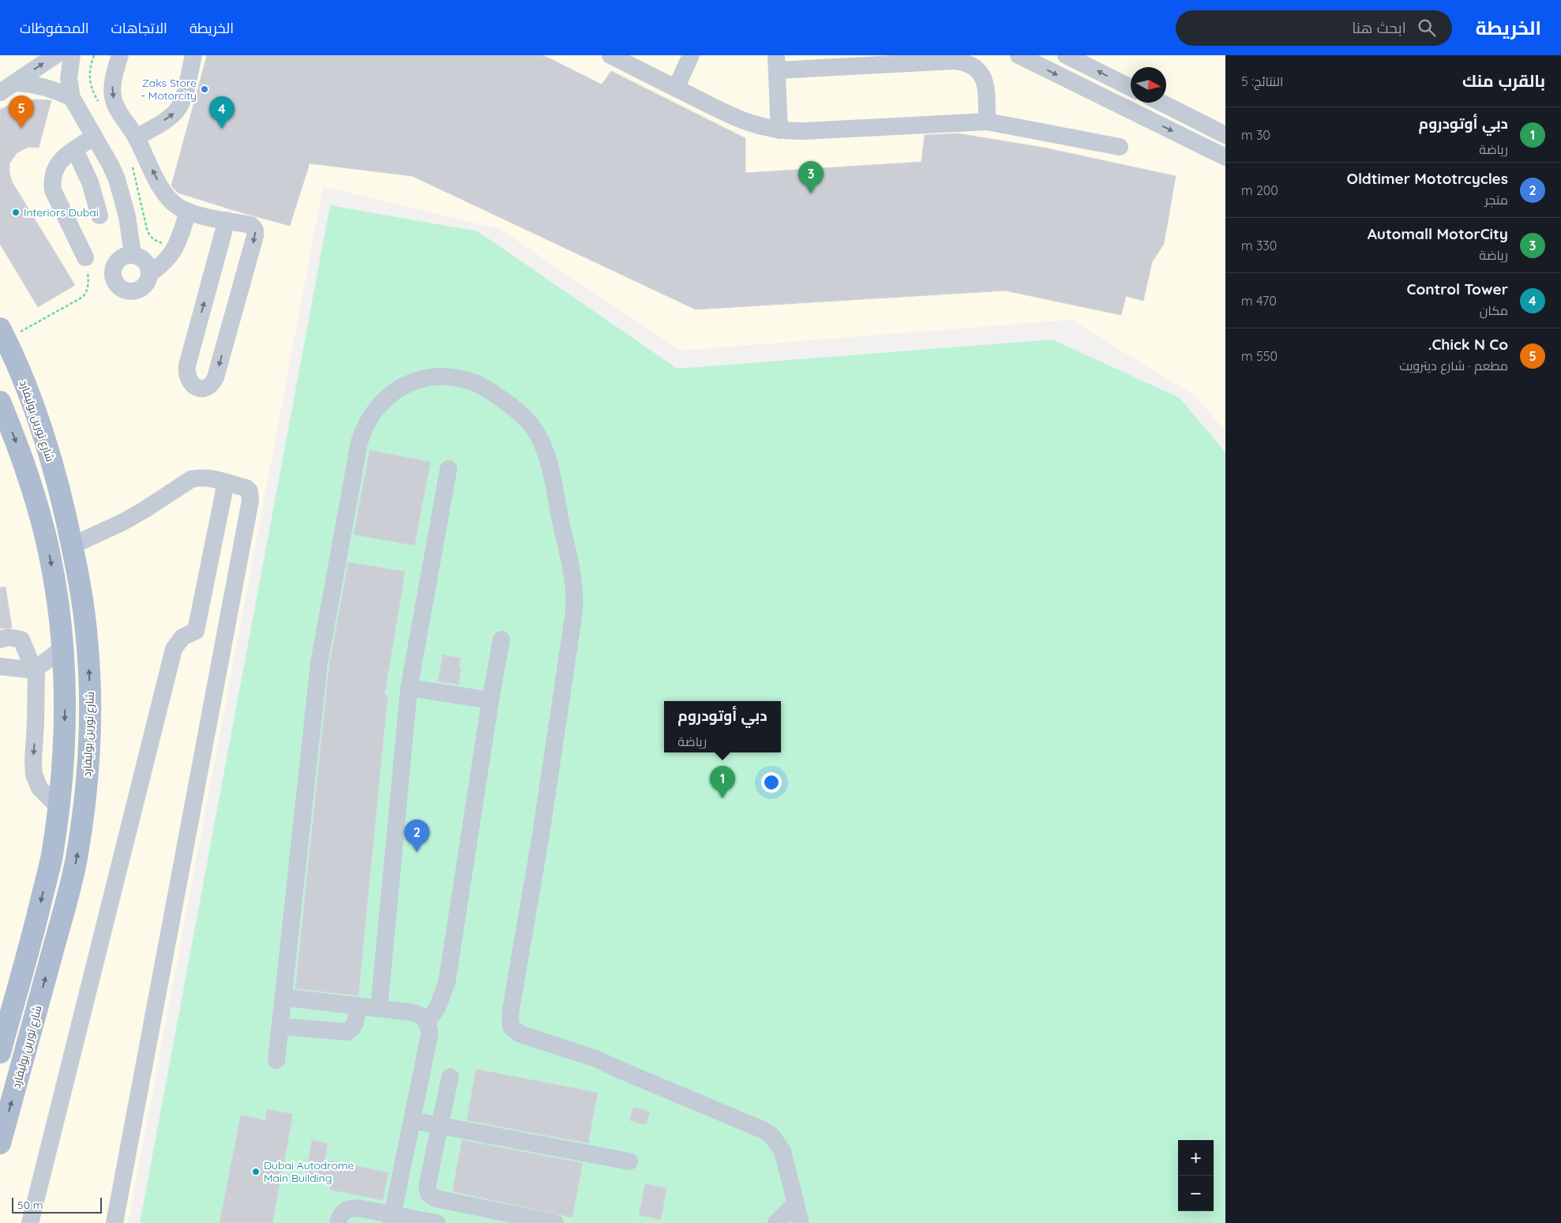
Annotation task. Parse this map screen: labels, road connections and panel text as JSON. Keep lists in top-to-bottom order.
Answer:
{
  "streets": {
    "main road": ["شارع تورين بوليفارد"]
  },
  "places": ["Zaks Store - Motorcity", "Interiors Dubai", "Dubai Autodrome Main Building"],
  "scale_bar": "50 m",
  "north": "right",
  "page": {
    "header": "الخريطة",
    "search": "ابحث هنا",
    "nav": ["الخريطة", "الاتجاهات", "المحفوظات"],
    "heading": ["بالقرب منك", "النتائج: 5"],
    "pins": [
      "5",
      "4",
      "3",
      "1",
      "2"
    ],
    "list": [
      {
        "mark": "1",
        "name": "دبي أوتودروم",
        "note": "رياضة",
        "value": "30 m"
      },
      {
        "mark": "2",
        "name": "Oldtimer Mototrcycles",
        "note": "متجر",
        "value": "200 m"
      },
      {
        "mark": "3",
        "name": "Automall MotorCity",
        "note": "رياضة",
        "value": "330 m"
      },
      {
        "mark": "4",
        "name": "Control Tower",
        "note": "مكان",
        "value": "470 m"
      },
      {
        "mark": "5",
        "name": "Chick N Co.",
        "note": "مطعم · شارع ديترويت",
        "value": "550 m"
      }
    ],
    "popup": ["دبي أوتودروم", "رياضة"],
    "map_buttons": ["+", "−"],
    "scale": "50 m"
  }
}
